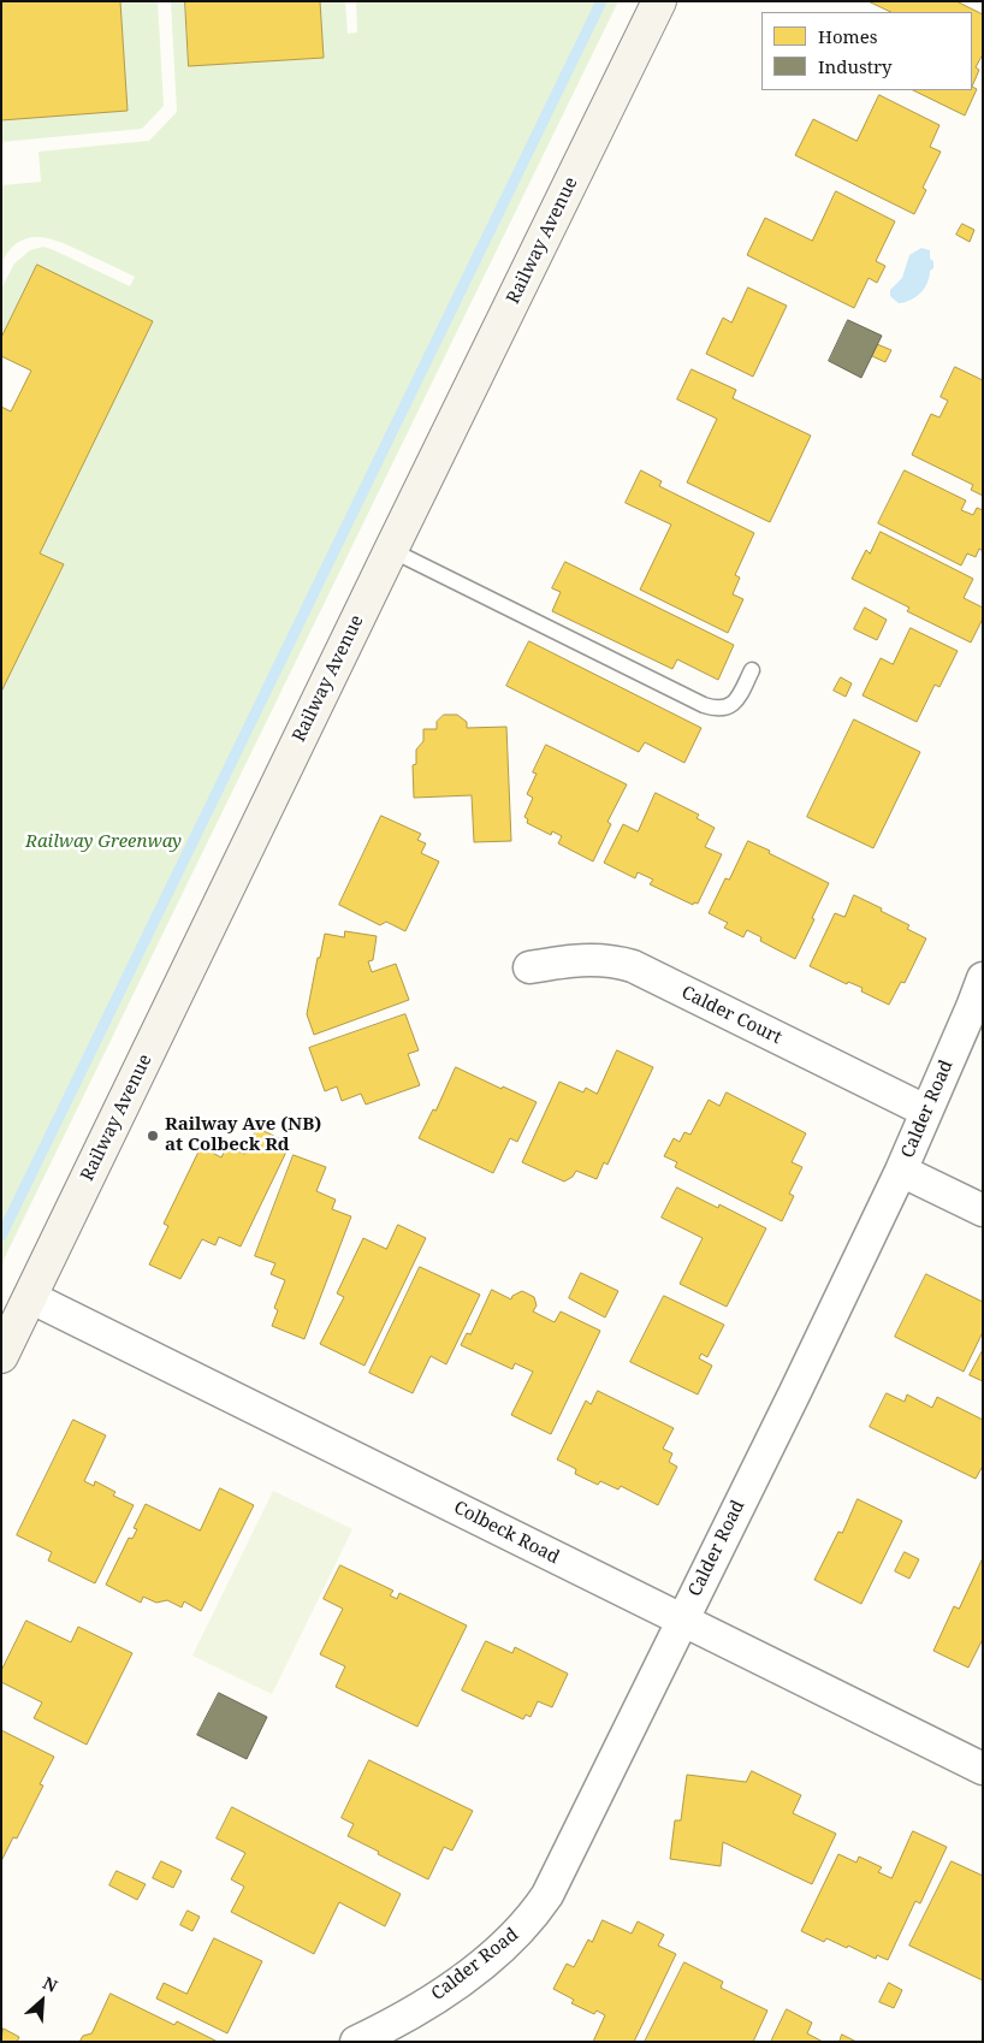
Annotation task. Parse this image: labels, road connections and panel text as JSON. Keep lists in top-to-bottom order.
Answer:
{
  "streets": {
    "main road": ["Railway Avenue"],
    "street": ["Calder Court", "Calder Road", "Colbeck Road"]
  },
  "crossings": [
    ["Railway Avenue", "Colbeck Road"],
    ["Calder Court", "Calder Road"],
    ["Calder Road", "Colbeck Road"]
  ],
  "parks": ["Railway Greenway"],
  "places": ["Railway Ave (NB) at Colbeck Rd"],
  "legend": ["Homes", "Industry"],
  "north": "top right"
}
